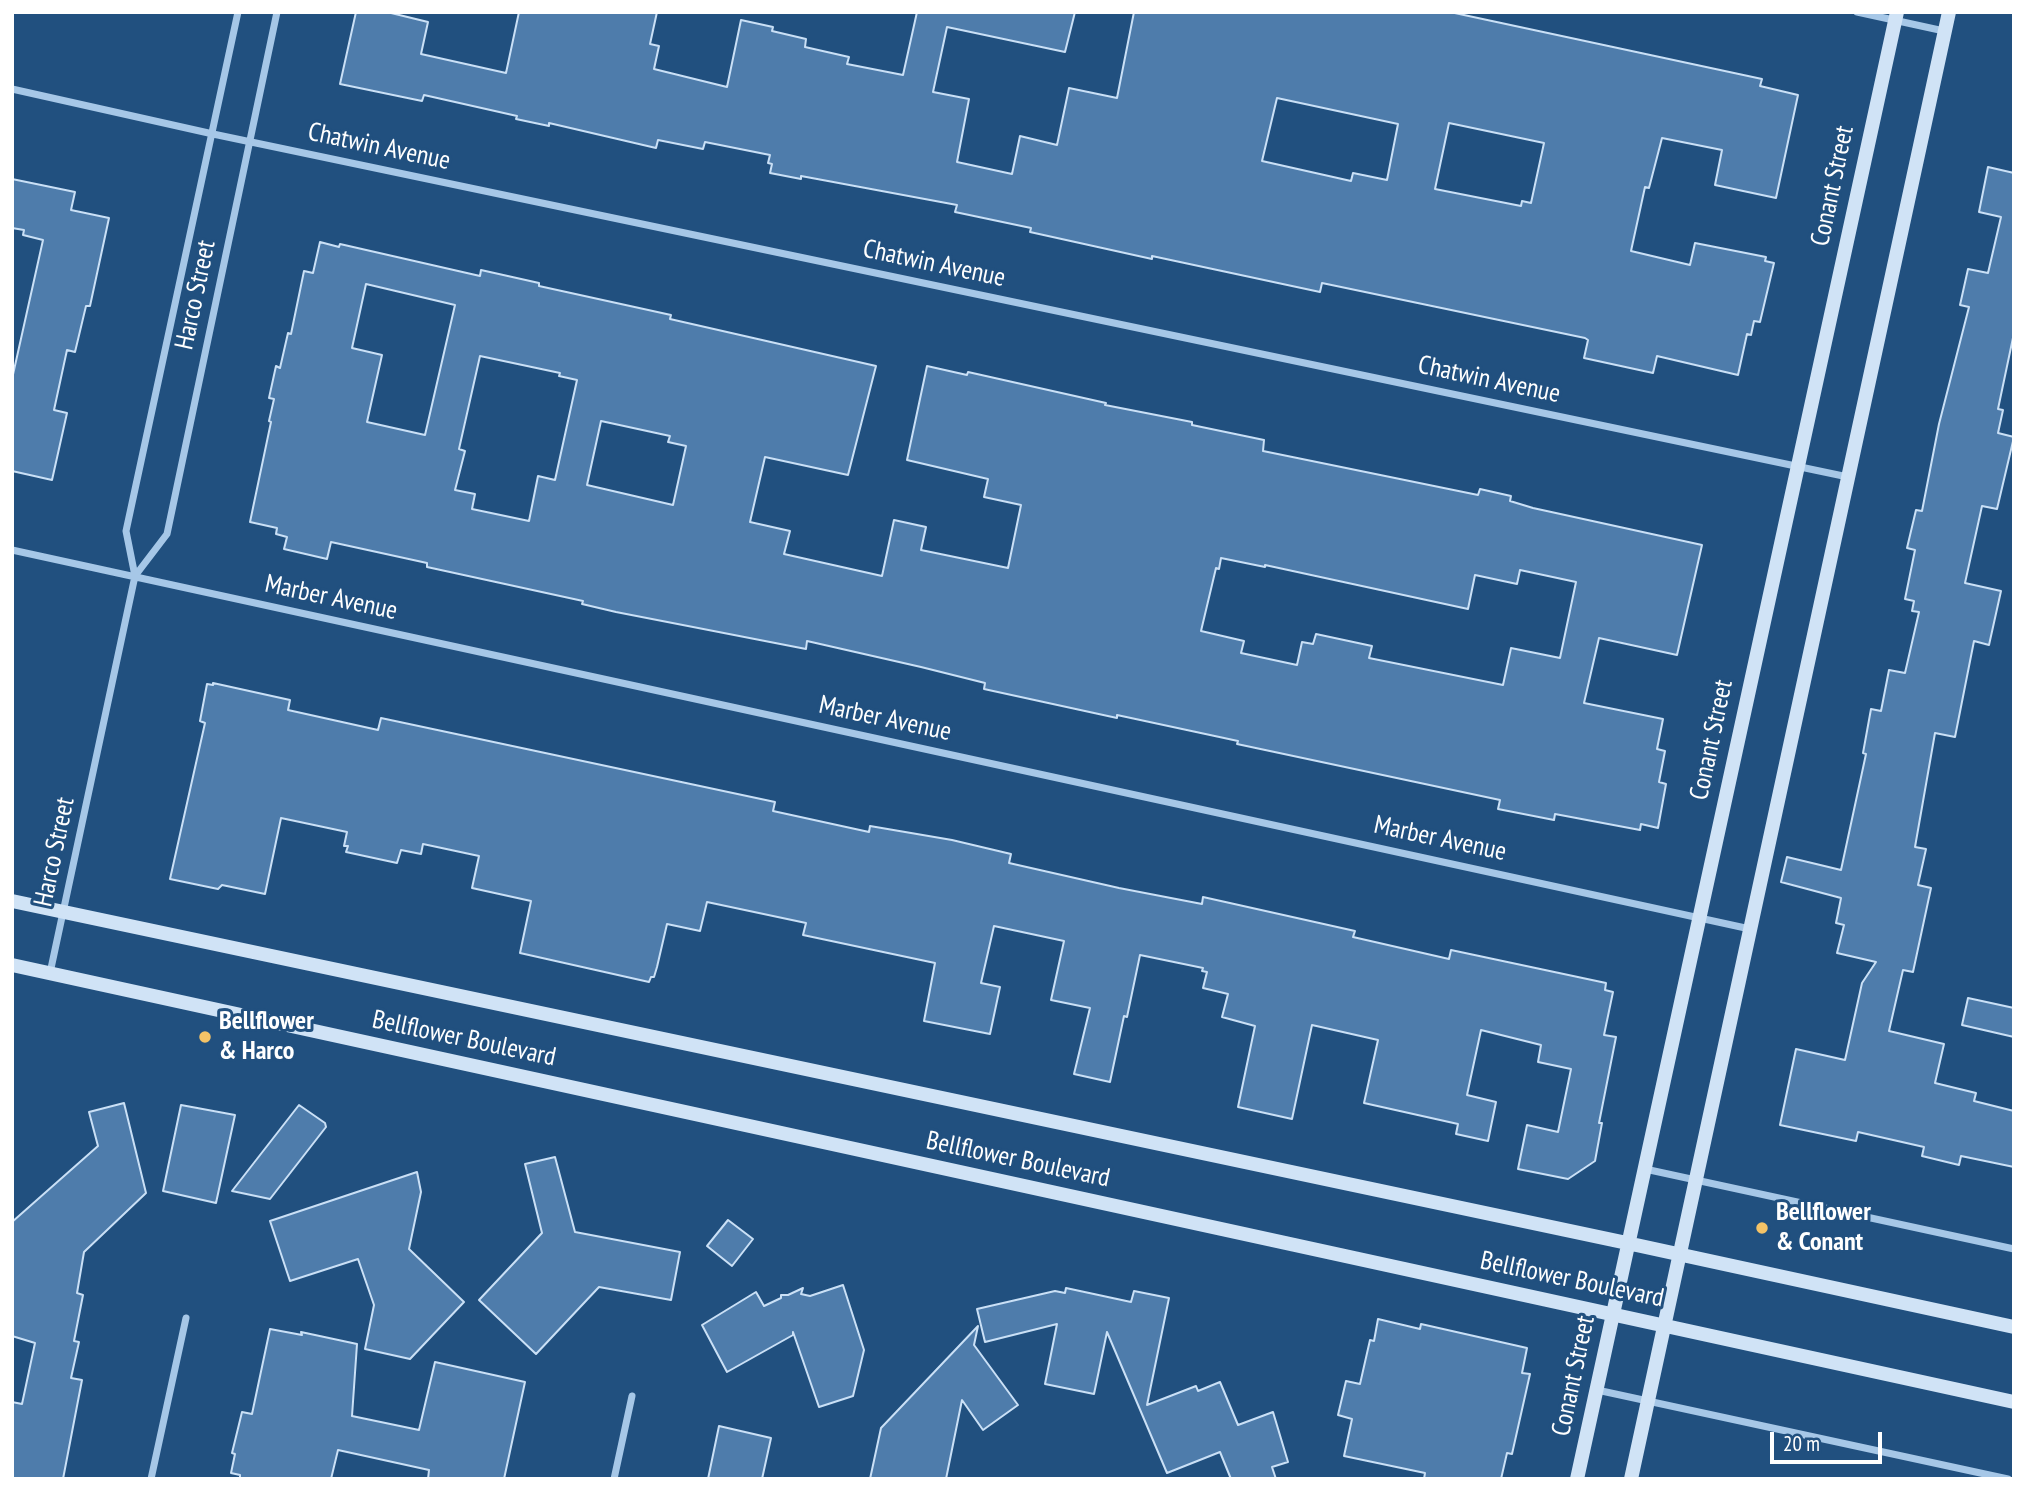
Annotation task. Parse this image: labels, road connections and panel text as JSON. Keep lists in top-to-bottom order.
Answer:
{
  "streets": {
    "main road": ["Conant Street", "Bellflower Boulevard"],
    "street": ["Chatwin Avenue", "Harco Street", "Marber Avenue"]
  },
  "crossings": [
    ["Chatwin Avenue", "Conant Street"],
    ["Chatwin Avenue", "Harco Street"],
    ["Conant Street", "Marber Avenue"],
    ["Conant Street", "Bellflower Boulevard"],
    ["Harco Street", "Marber Avenue"],
    ["Harco Street", "Bellflower Boulevard"]
  ],
  "places": ["Bellflower & Harco", "Bellflower & Conant"],
  "scale_bar": "20 m"
}
